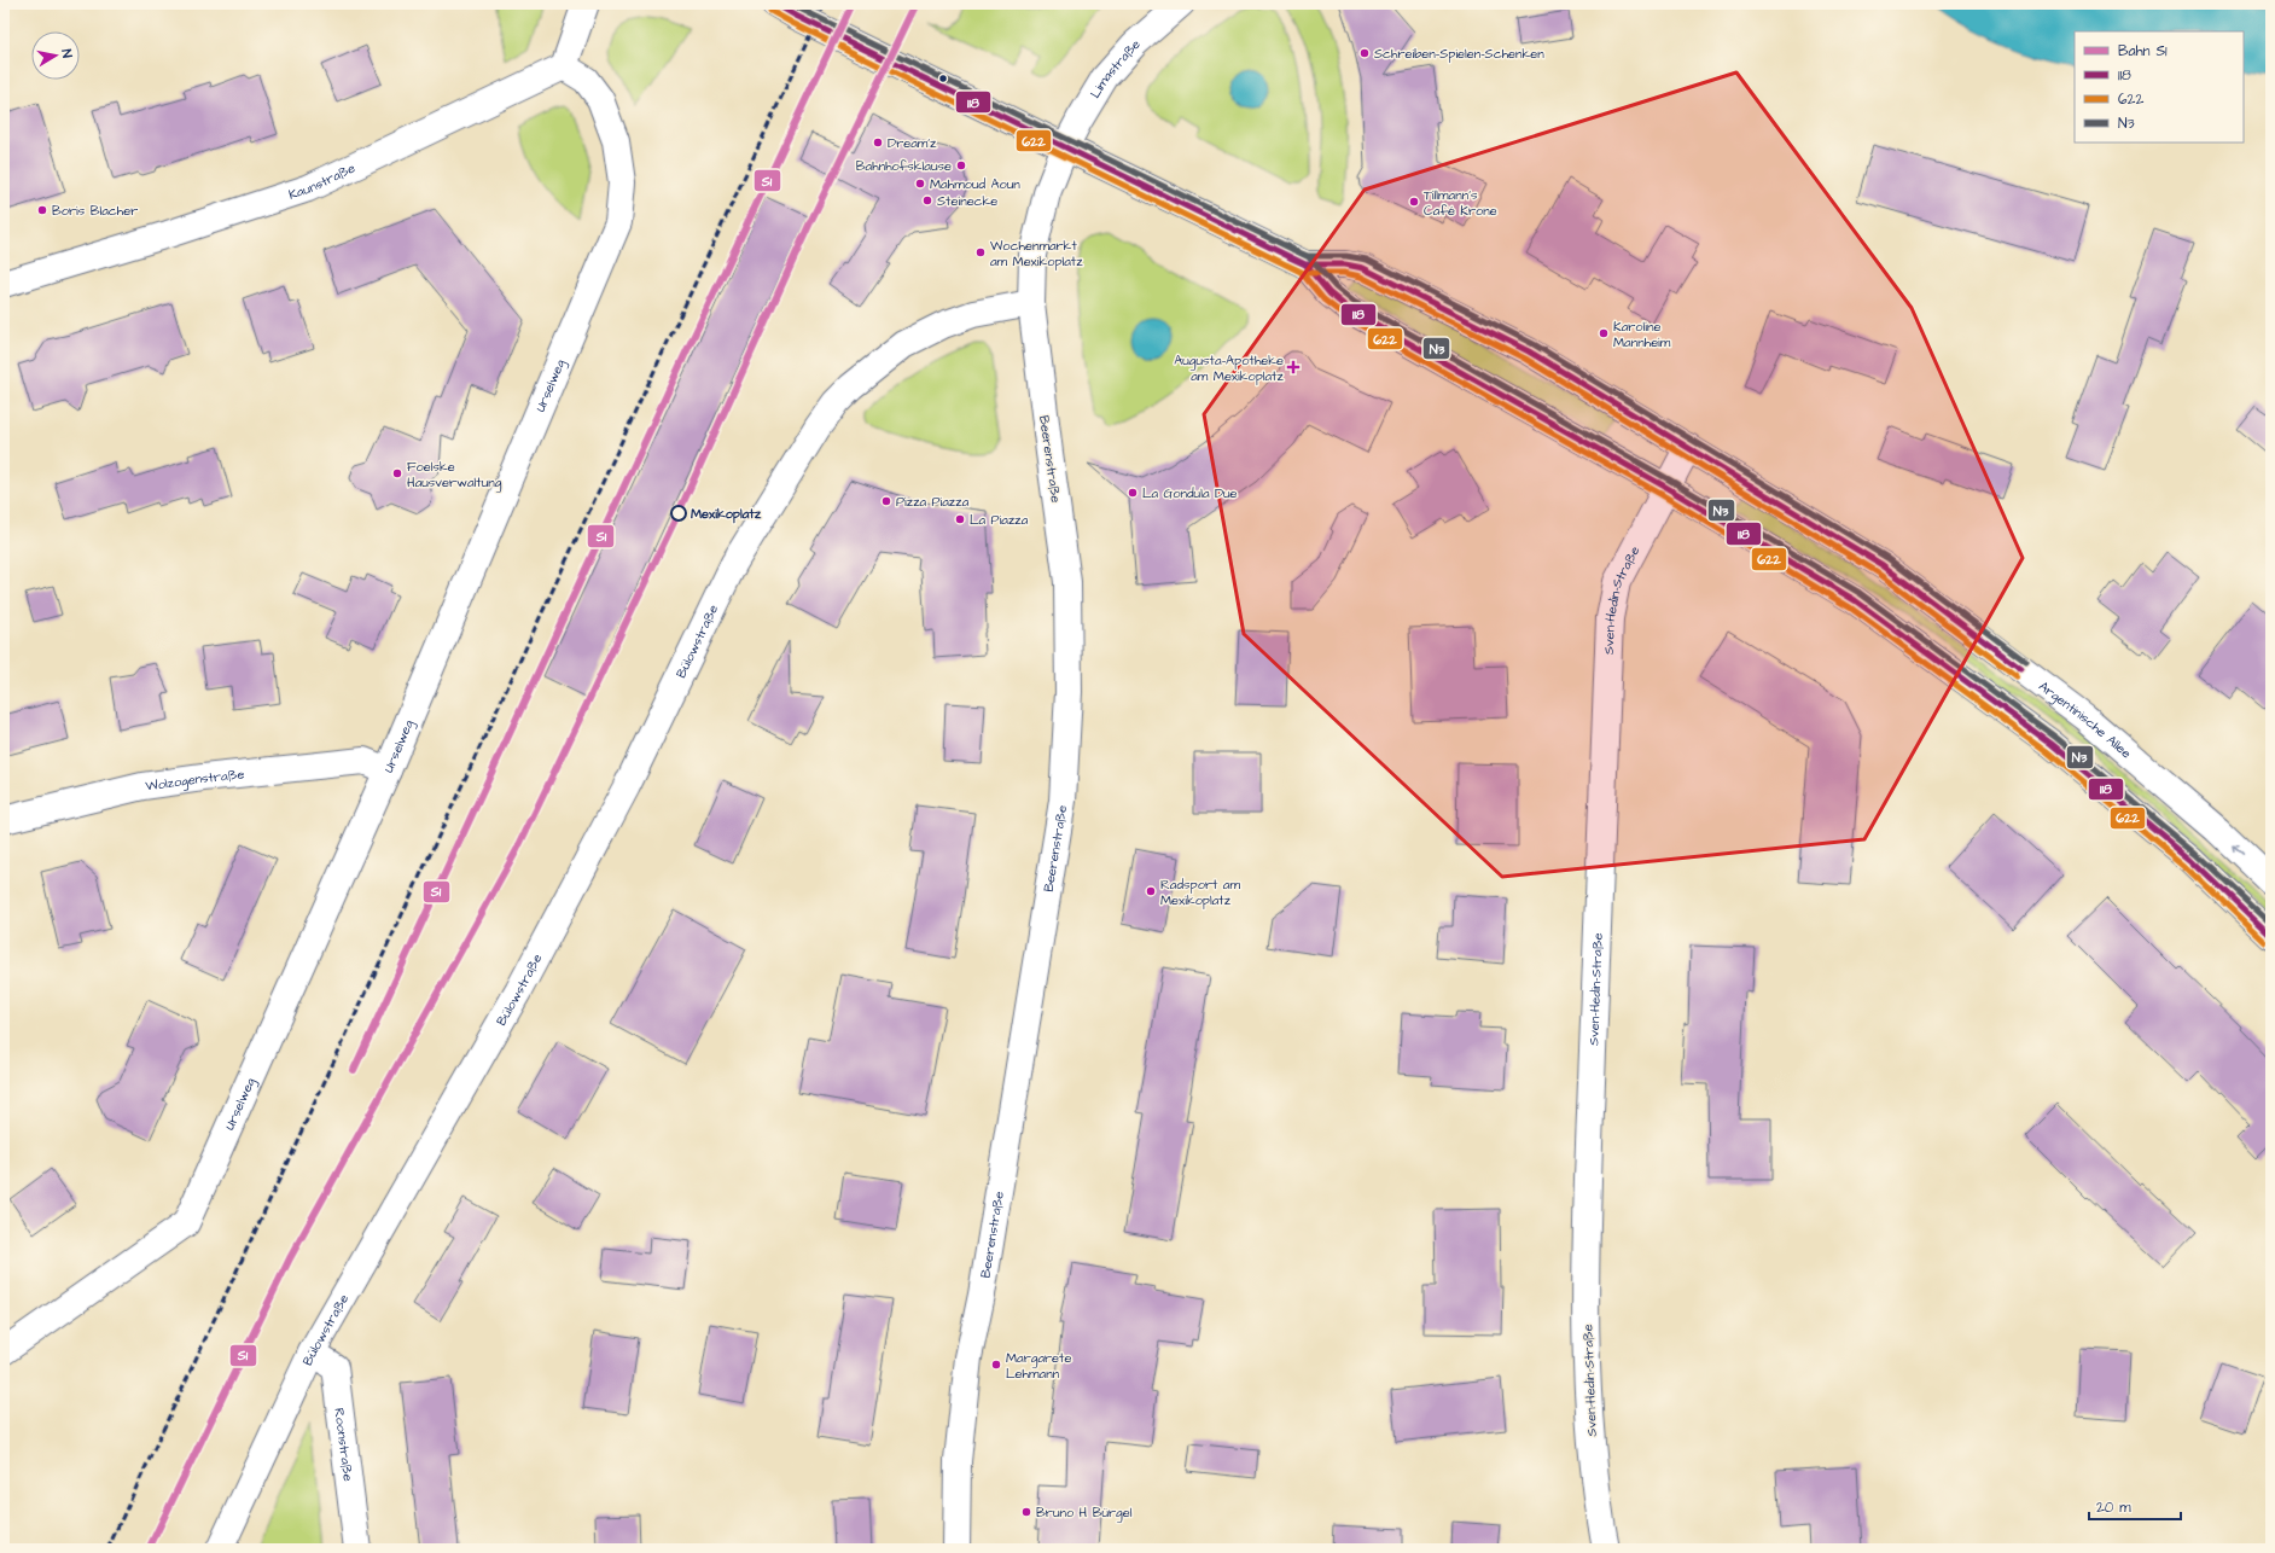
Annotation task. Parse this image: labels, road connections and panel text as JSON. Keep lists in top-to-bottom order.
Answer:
{
  "streets": {
    "street": [
      "Limastraße",
      "Kaunstraße",
      "Urselweg",
      "Beerenstraße",
      "Sven-Hedin-Straße",
      "Bülowstraße",
      "Argentinische Allee",
      "Wolzogenstraße",
      "Roonstraße"
    ]
  },
  "crossings": [
    ["Limastraße", "Beerenstraße"],
    ["Limastraße", "Argentinische Allee"],
    ["Kaunstraße", "Urselweg"],
    ["Urselweg", "Wolzogenstraße"],
    ["Beerenstraße", "Bülowstraße"],
    ["Beerenstraße", "Argentinische Allee"],
    ["Sven-Hedin-Straße", "Argentinische Allee"],
    ["Bülowstraße", "Roonstraße"]
  ],
  "places": {
    "other": [
      "Schreiben-Spielen-Schenken",
      "Dream'z",
      "Bahnhofsklause",
      "Mahmoud Aoun",
      "Steinecke",
      "Tillmann's Café Krone",
      "Boris Blacher",
      "Wochenmarkt am Mexikoplatz",
      "Karoline Mannheim",
      "Foelske Hausverwaltung",
      "La Gondula Due",
      "Pizza Piazza",
      "Mexikoplatz",
      "La Piazza",
      "Radsport am Mexikoplatz",
      "Margarete Lehmann",
      "Bruno H Bürgel"
    ],
    "health": ["Augusta-Apotheke am Mexikoplatz"]
  },
  "lines": [
    "rail line S1",
    "transit line 118",
    "transit line N3",
    "transit line 622"
  ],
  "legend": [
    "Bahn S1",
    "118",
    "622",
    "N3"
  ],
  "scale_bar": "20 m",
  "north": "right"
}
